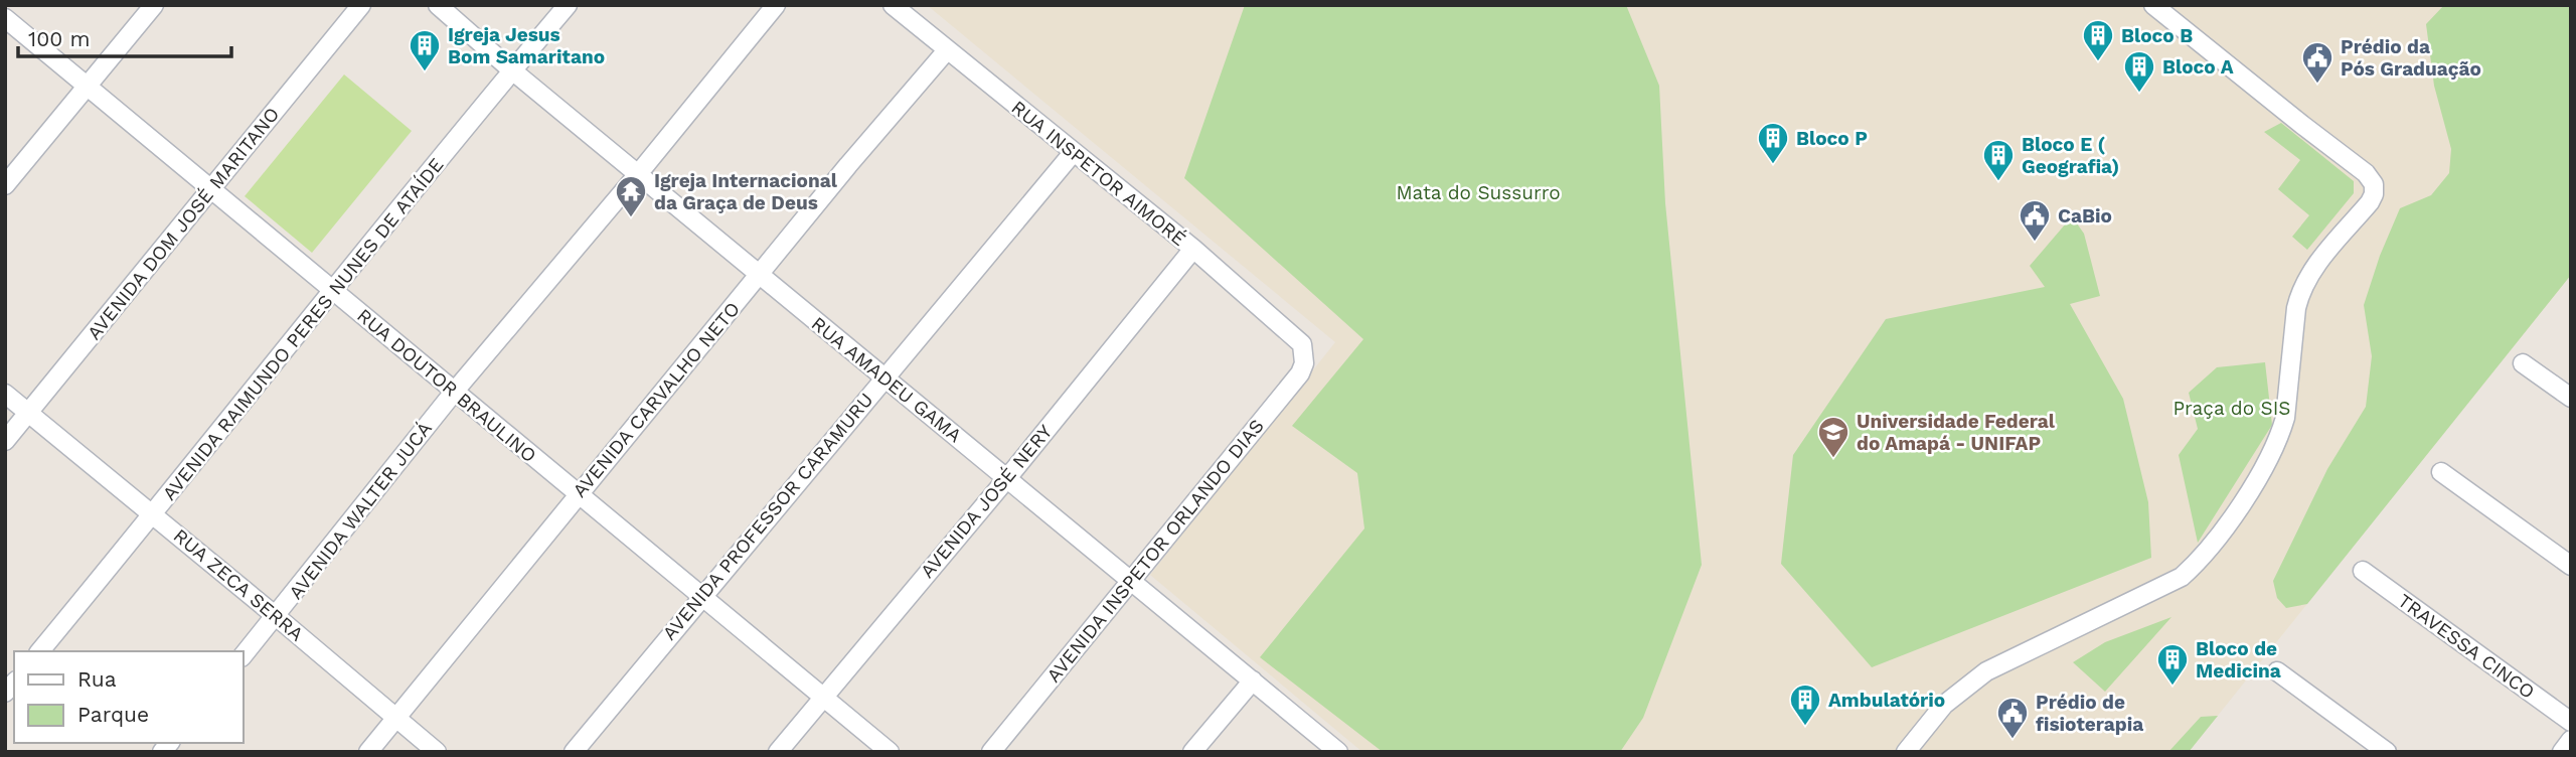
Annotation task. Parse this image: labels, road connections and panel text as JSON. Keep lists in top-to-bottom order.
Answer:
{
  "streets": {
    "street": [
      "RUA INSPETOR AIMORÉ",
      "AVENIDA DOM JOSÉ MARITANO",
      "AVENIDA RAIMUNDO PERES NUNES DE ATAÍDE",
      "RUA AMADEU GAMA",
      "RUA DOUTOR BRAULINO",
      "AVENIDA CARVALHO NETO",
      "AVENIDA JOSÉ NERY",
      "AVENIDA WALTER JUCÁ",
      "AVENIDA PROFESSOR CARAMURU",
      "AVENIDA INSPETOR ORLANDO DIAS",
      "RUA ZECA SERRA",
      "TRAVESSA CINCO"
    ]
  },
  "crossings": [
    ["RUA INSPETOR AIMORÉ", "AVENIDA CARVALHO NETO"],
    ["RUA INSPETOR AIMORÉ", "AVENIDA JOSÉ NERY"],
    ["RUA INSPETOR AIMORÉ", "AVENIDA PROFESSOR CARAMURU"],
    ["RUA INSPETOR AIMORÉ", "AVENIDA INSPETOR ORLANDO DIAS"],
    ["AVENIDA DOM JOSÉ MARITANO", "RUA DOUTOR BRAULINO"],
    ["AVENIDA DOM JOSÉ MARITANO", "RUA ZECA SERRA"],
    ["AVENIDA RAIMUNDO PERES NUNES DE ATAÍDE", "RUA AMADEU GAMA"],
    ["AVENIDA RAIMUNDO PERES NUNES DE ATAÍDE", "RUA DOUTOR BRAULINO"],
    ["AVENIDA RAIMUNDO PERES NUNES DE ATAÍDE", "RUA ZECA SERRA"],
    ["RUA AMADEU GAMA", "AVENIDA CARVALHO NETO"],
    ["RUA AMADEU GAMA", "AVENIDA JOSÉ NERY"],
    ["RUA AMADEU GAMA", "AVENIDA WALTER JUCÁ"],
    ["RUA AMADEU GAMA", "AVENIDA PROFESSOR CARAMURU"],
    ["RUA AMADEU GAMA", "AVENIDA INSPETOR ORLANDO DIAS"],
    ["RUA DOUTOR BRAULINO", "AVENIDA CARVALHO NETO"],
    ["RUA DOUTOR BRAULINO", "AVENIDA JOSÉ NERY"],
    ["RUA DOUTOR BRAULINO", "AVENIDA WALTER JUCÁ"],
    ["RUA DOUTOR BRAULINO", "AVENIDA PROFESSOR CARAMURU"],
    ["AVENIDA CARVALHO NETO", "RUA ZECA SERRA"],
    ["AVENIDA WALTER JUCÁ", "RUA ZECA SERRA"]
  ],
  "parks": ["Mata do Sussurro", "Praça do SIS"],
  "places": {
    "building": [
      "Bloco B",
      "Igreja Jesus Bom Samaritano",
      "Bloco A",
      "Bloco P",
      "Bloco E ( Geografia)",
      "Bloco de Medicina",
      "Ambulatório"
    ],
    "public building": ["Prédio da Pós Graduação", "CaBio", "Prédio de fisioterapia"],
    "temple": ["Igreja Internacional da Graça de Deus"],
    "school or university": ["Universidade Federal do Amapá - UNIFAP"]
  },
  "legend": ["Rua", "Parque"],
  "scale_bar": "100 m"
}
